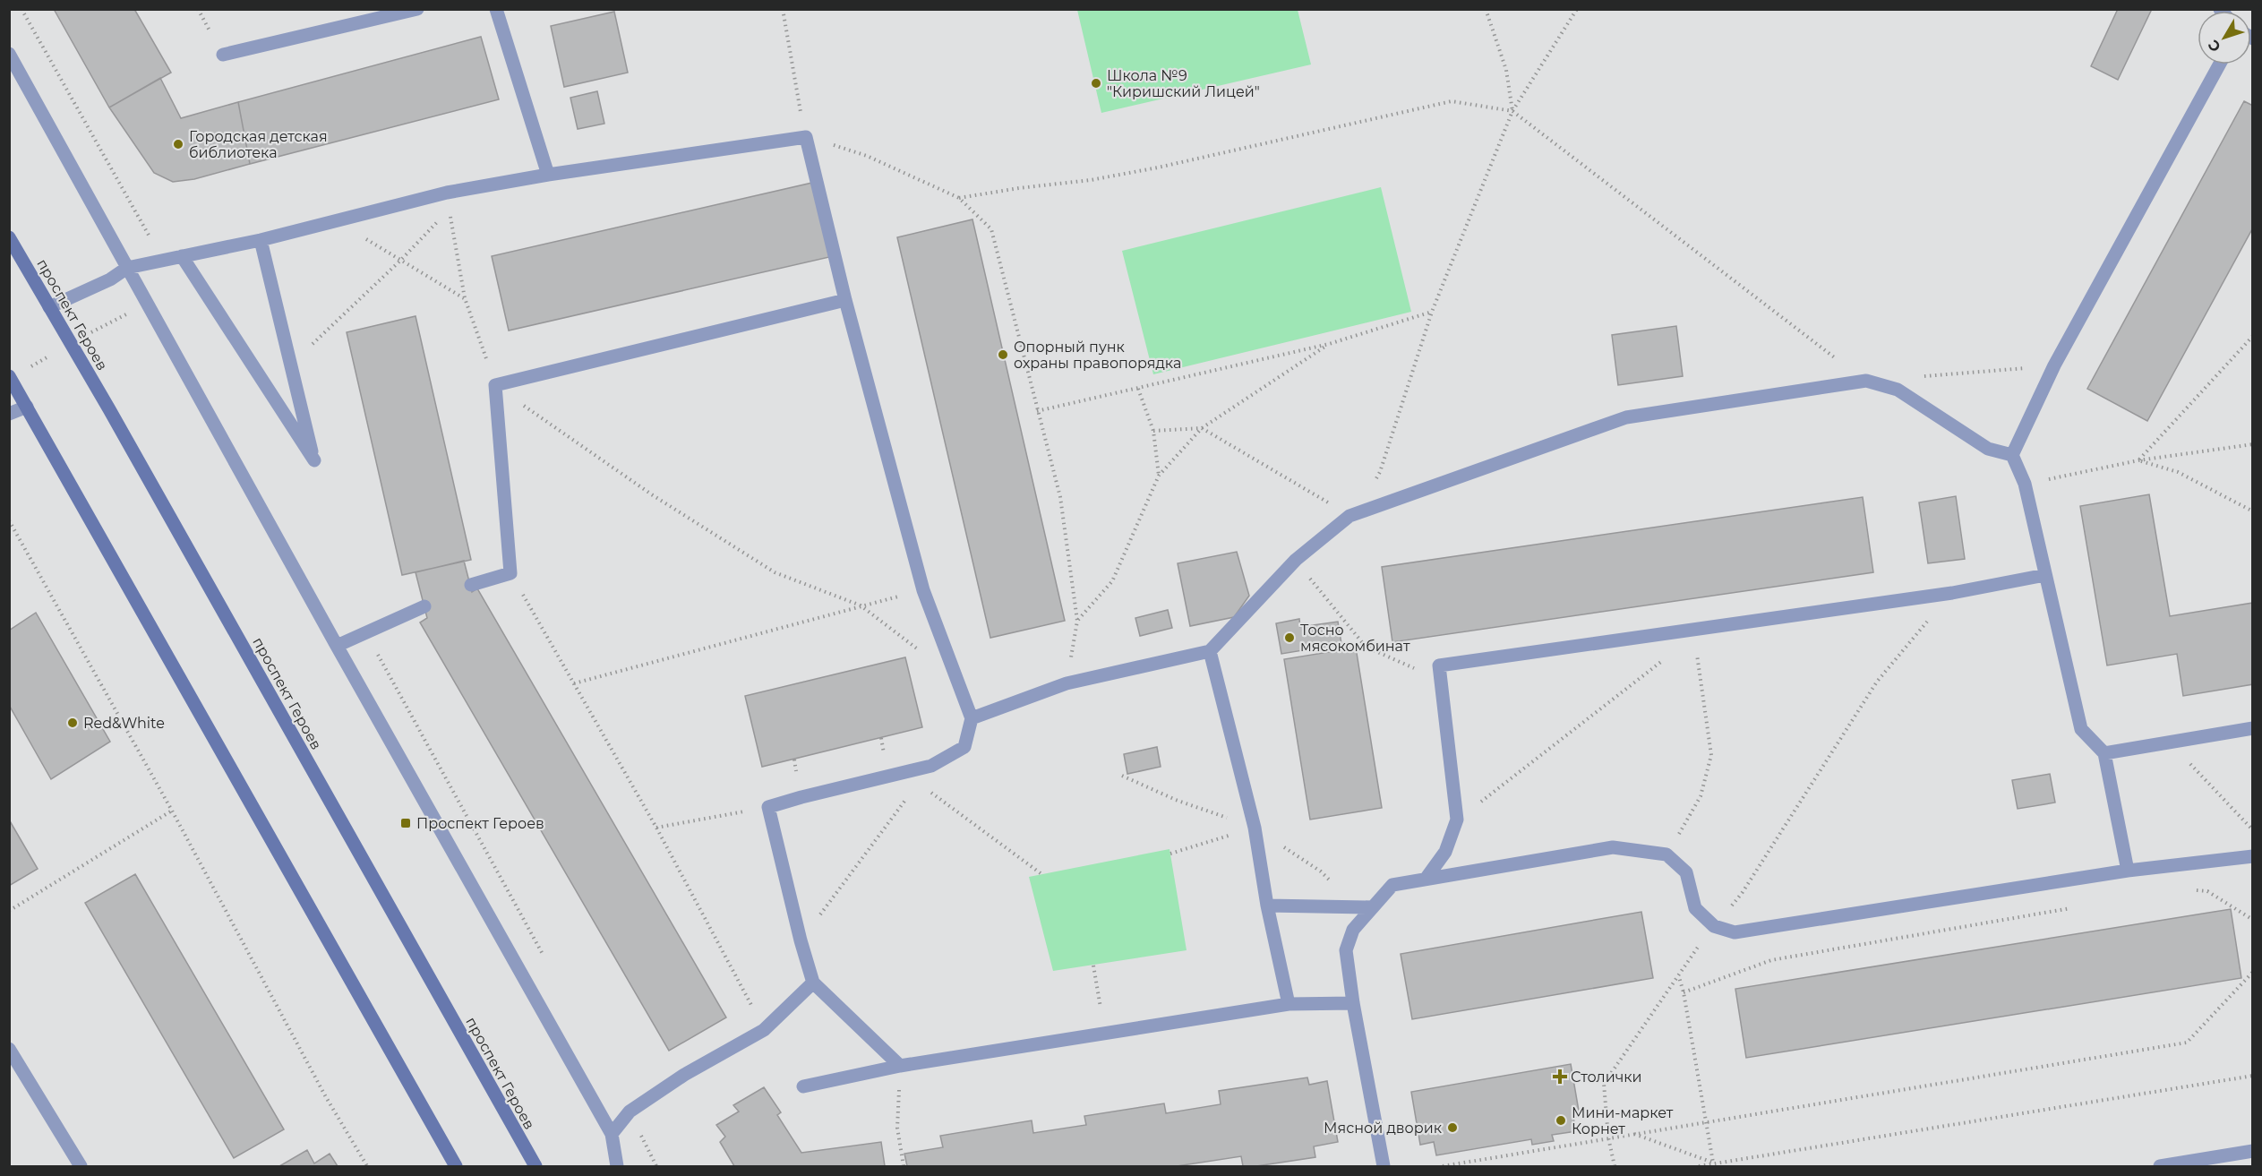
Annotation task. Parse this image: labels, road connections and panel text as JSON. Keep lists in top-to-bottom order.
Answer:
{
  "streets": {
    "main road": ["проспект Героев"]
  },
  "places": {
    "other": [
      "Школа №9 \"Киришский Лицей\"",
      "Городская детская библиотека",
      "Опорный пунк охраны правопорядка",
      "Тосно мясокомбинат",
      "Red&White",
      "Мини-маркет Корнет",
      "Мясной дворик"
    ],
    "transit": ["Проспект Героев"],
    "health": ["Столички"]
  },
  "north": "bottom left"
}
